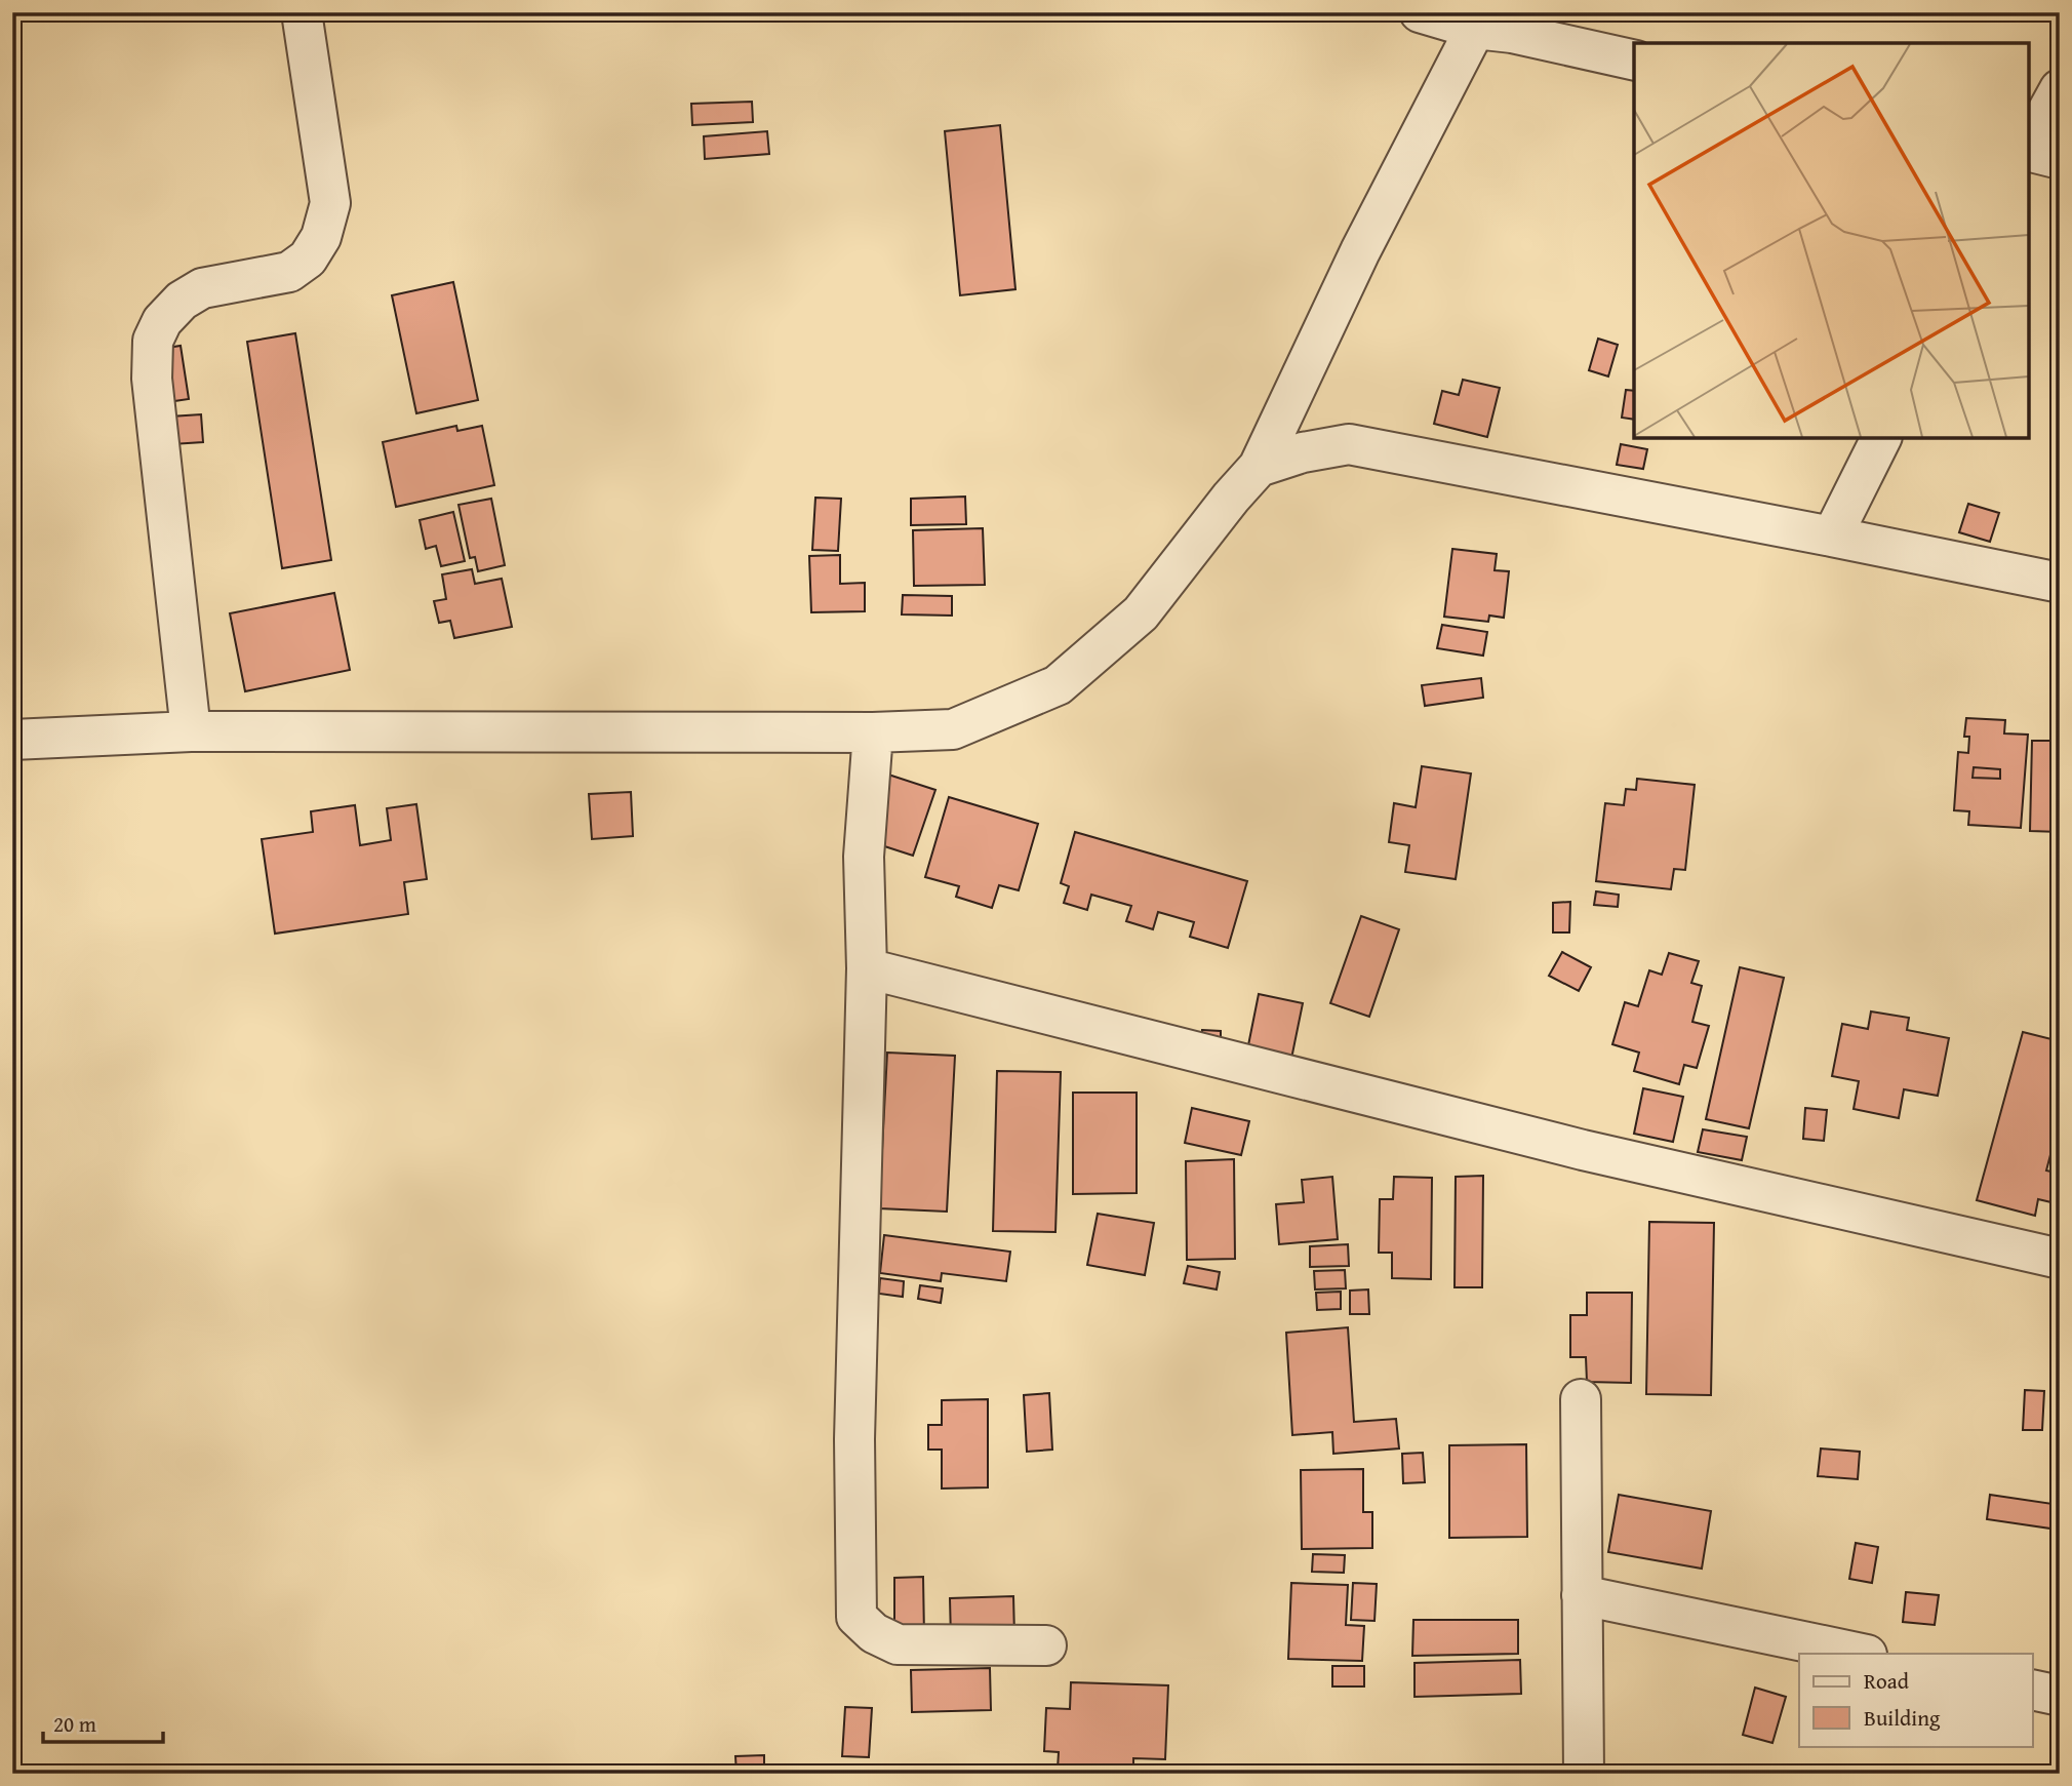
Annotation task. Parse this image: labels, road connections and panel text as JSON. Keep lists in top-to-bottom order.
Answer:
{
  "legend": ["Road", "Building"],
  "scale_bar": "20 m"
}
